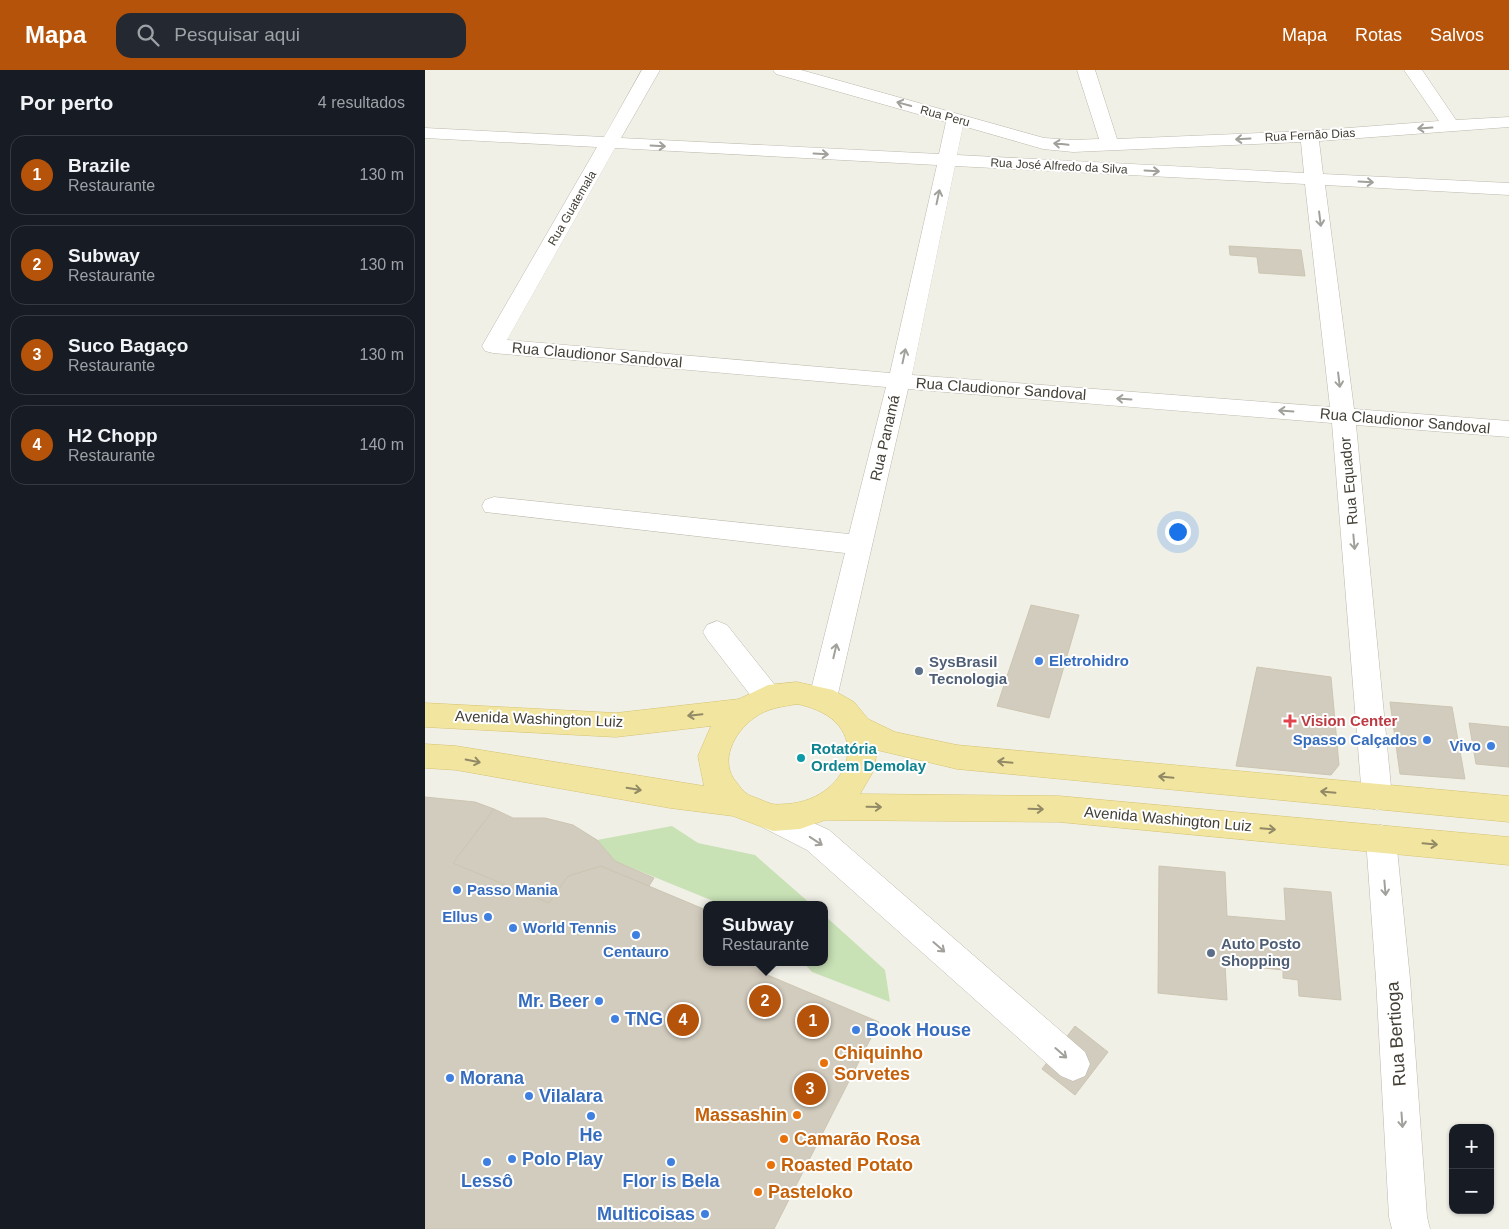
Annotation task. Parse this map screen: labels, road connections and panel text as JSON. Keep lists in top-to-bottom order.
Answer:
{
  "streets": {
    "main road": ["Avenida Washington Luiz"],
    "street": [
      "Rua Peru",
      "Rua Fernão Dias",
      "Rua José Alfredo da Silva",
      "Rua Guatemala",
      "Rua Claudionor Sandoval",
      "Rua Panamá",
      "Rua Equador",
      "Rua Bertioga"
    ]
  },
  "crossings": [
    ["Rua Peru", "Rua Fernão Dias"],
    ["Rua Peru", "Rua Panamá"],
    ["Rua Fernão Dias", "Rua Equador"],
    ["Rua José Alfredo da Silva", "Rua Guatemala"],
    ["Rua José Alfredo da Silva", "Rua Panamá"],
    ["Rua José Alfredo da Silva", "Rua Equador"],
    ["Rua Guatemala", "Rua Claudionor Sandoval"],
    ["Rua Claudionor Sandoval", "Rua Panamá"],
    ["Rua Claudionor Sandoval", "Rua Equador"],
    ["Rua Panamá", "Avenida Washington Luiz"],
    ["Avenida Washington Luiz", "Rua Bertioga"]
  ],
  "one_way": [
    "Rua Peru",
    "Rua Fernão Dias",
    "Rua José Alfredo da Silva",
    "Rua Claudionor Sandoval",
    "Rua Panamá",
    "Rua Equador",
    "Rua Bertioga"
  ],
  "places": {
    "other": [
      "Eletrohidro",
      "SysBrasil Tecnologia",
      "Spasso Calçados",
      "Vivo",
      "Rotatória Ordem Demolay",
      "Passo Mania",
      "Ellus",
      "World Tennis",
      "Centauro",
      "Auto Posto Shopping",
      "Mr. Beer",
      "TNG",
      "Book House",
      "Chiquinho Sorvetes",
      "Morana",
      "Vilalara",
      "Massashin",
      "He",
      "Camarão Rosa",
      "Polo Play",
      "Lessô",
      "Flor is Bela",
      "Roasted Potato",
      "Pasteloko",
      "Multicoisas"
    ],
    "health": ["Vision Center"]
  },
  "page": {
    "header": "Mapa",
    "search": "Pesquisar aqui",
    "nav": ["Mapa", "Rotas", "Salvos"],
    "heading": ["Por perto", "4 resultados"],
    "list": [
      {
        "mark": "1",
        "name": "Brazile",
        "note": "Restaurante",
        "value": "130 m"
      },
      {
        "mark": "2",
        "name": "Subway",
        "note": "Restaurante",
        "value": "130 m"
      },
      {
        "mark": "3",
        "name": "Suco Bagaço",
        "note": "Restaurante",
        "value": "130 m"
      },
      {
        "mark": "4",
        "name": "H2 Chopp",
        "note": "Restaurante",
        "value": "140 m"
      }
    ],
    "popup": ["Subway", "Restaurante"],
    "pins": [
      "2",
      "4",
      "1",
      "3"
    ],
    "map_buttons": ["+", "−"]
  }
}
